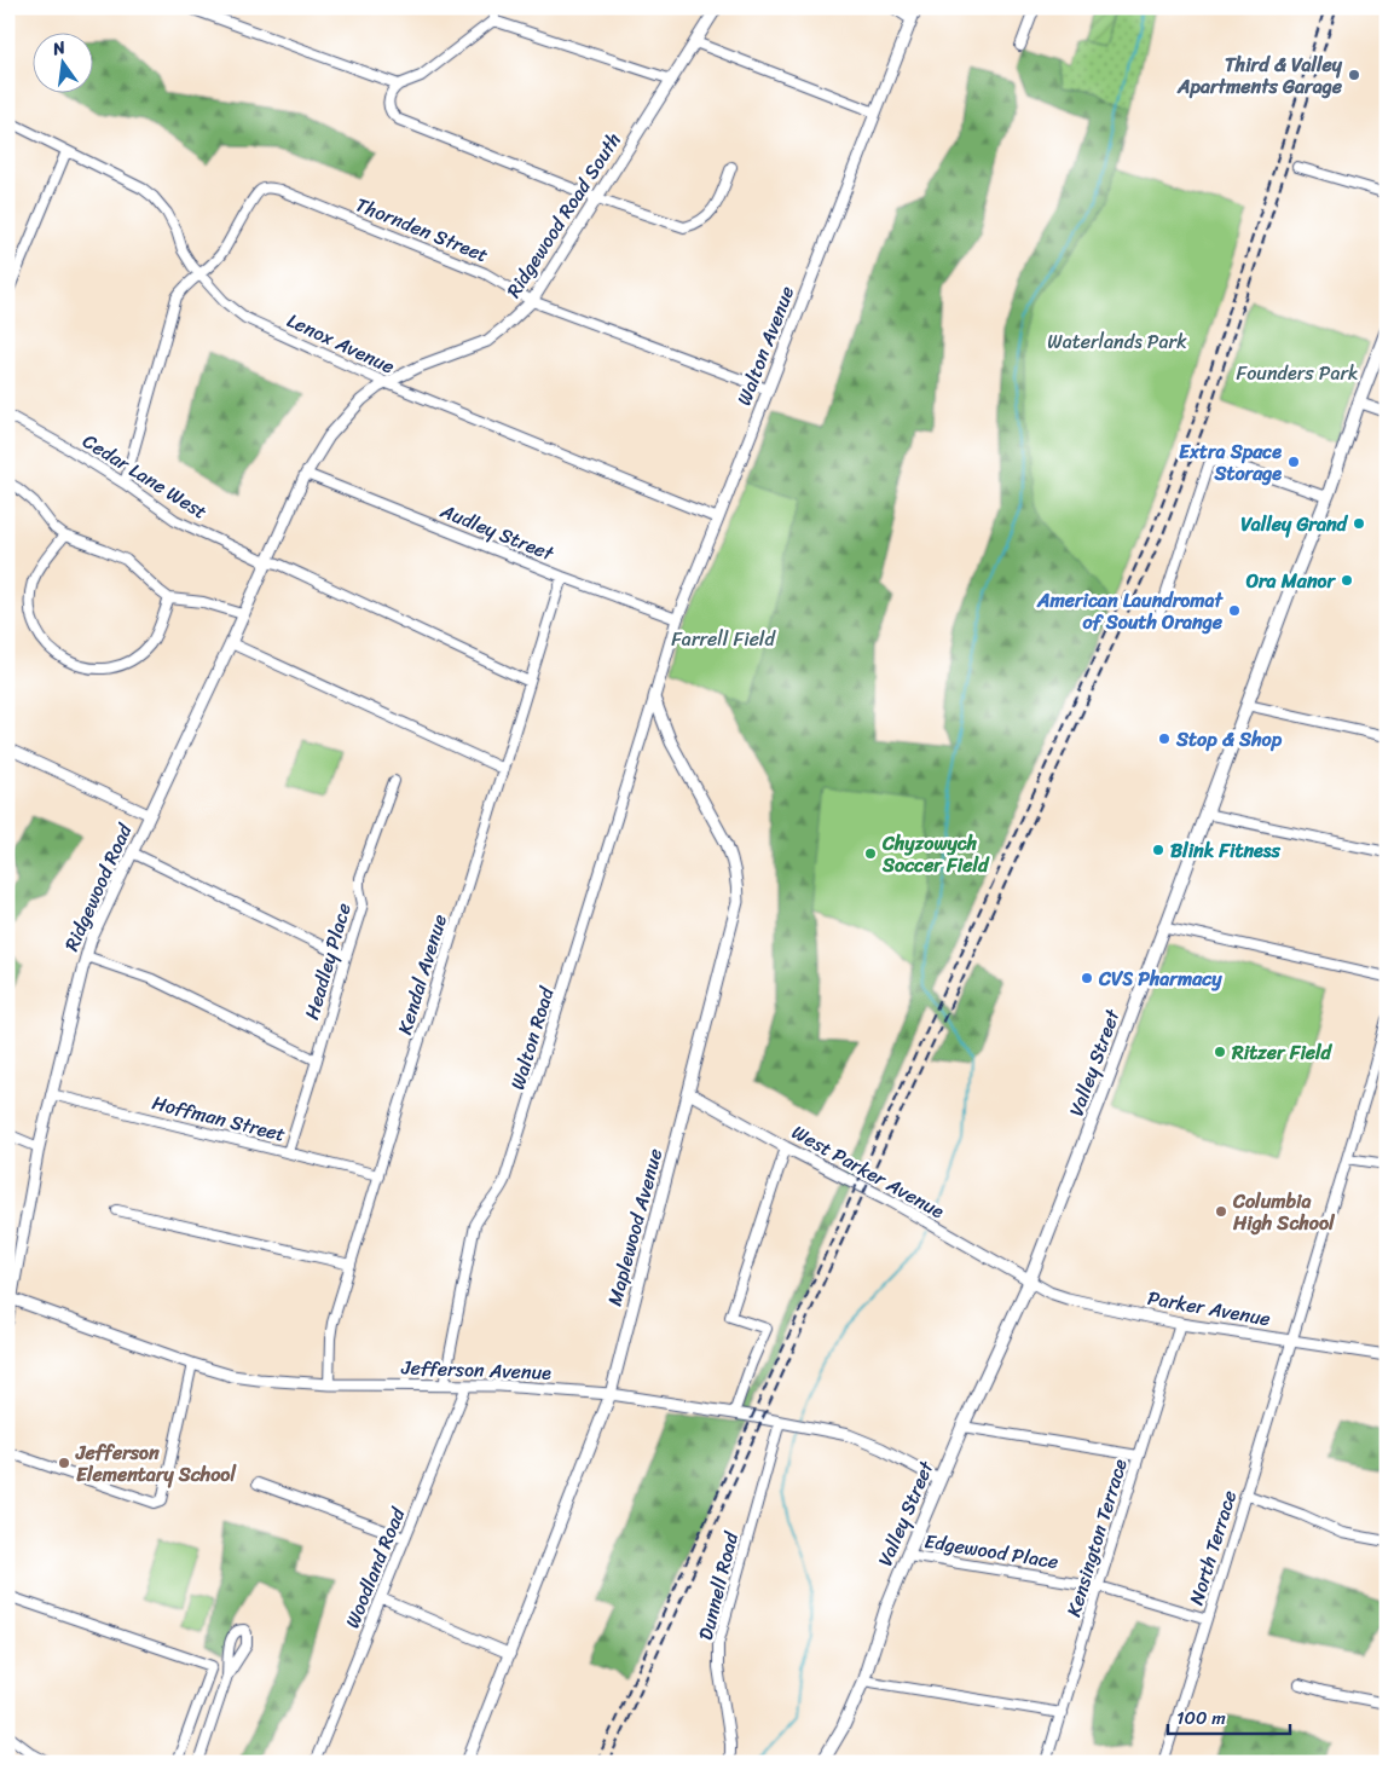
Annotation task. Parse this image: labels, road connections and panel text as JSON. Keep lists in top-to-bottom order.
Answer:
{
  "streets": {
    "main road": ["Valley Street"],
    "street": [
      "Ridgewood Road South",
      "Thornden Street",
      "Lenox Avenue",
      "Walton Avenue",
      "Cedar Lane West",
      "Audley Street",
      "Ridgewood Road",
      "Headley Place",
      "Kendal Avenue",
      "Walton Road",
      "Hoffman Street",
      "West Parker Avenue",
      "Maplewood Avenue",
      "Parker Avenue",
      "Jefferson Avenue",
      "Kensington Terrace",
      "North Terrace",
      "Edgewood Place",
      "Woodland Road",
      "Dunnell Road"
    ]
  },
  "crossings": [
    ["Ridgewood Road South", "Thornden Street"],
    ["Ridgewood Road South", "Lenox Avenue"],
    ["Ridgewood Road South", "Audley Street"],
    ["Ridgewood Road South", "Ridgewood Road"],
    ["Thornden Street", "Lenox Avenue"],
    ["Thornden Street", "Walton Avenue"],
    ["Lenox Avenue", "Walton Avenue"],
    ["Walton Avenue", "Audley Street"],
    ["Walton Avenue", "Walton Road"],
    ["Walton Avenue", "Maplewood Avenue"],
    ["Cedar Lane West", "Ridgewood Road"],
    ["Cedar Lane West", "Kendal Avenue"],
    ["Audley Street", "Kendal Avenue"],
    ["Ridgewood Road", "Hoffman Street"],
    ["Ridgewood Road", "Jefferson Avenue"],
    ["Headley Place", "Hoffman Street"],
    ["Kendal Avenue", "Hoffman Street"],
    ["Kendal Avenue", "Jefferson Avenue"],
    ["Walton Road", "Maplewood Avenue"],
    ["Walton Road", "Jefferson Avenue"],
    ["Valley Street", "West Parker Avenue"],
    ["Valley Street", "Parker Avenue"],
    ["Valley Street", "Jefferson Avenue"],
    ["Valley Street", "Edgewood Place"],
    ["West Parker Avenue", "Maplewood Avenue"],
    ["West Parker Avenue", "Parker Avenue"],
    ["Maplewood Avenue", "Jefferson Avenue"],
    ["Parker Avenue", "Kensington Terrace"],
    ["Parker Avenue", "North Terrace"],
    ["Jefferson Avenue", "Woodland Road"],
    ["Jefferson Avenue", "Dunnell Road"],
    ["Kensington Terrace", "Edgewood Place"],
    ["North Terrace", "Edgewood Place"]
  ],
  "parks": ["Waterlands Park", "Founders Park", "Farrell Field"],
  "places": [
    "Third & Valley Apartments Garage",
    "Extra Space Storage",
    "Valley Grand",
    "Ora Manor",
    "American Laundromat of South Orange",
    "Stop & Shop",
    "Blink Fitness",
    "Chyzowych Soccer Field",
    "CVS Pharmacy",
    "Ritzer Field",
    "Columbia High School",
    "Jefferson Elementary School"
  ],
  "scale_bar": "100 m",
  "north": "top"
}
